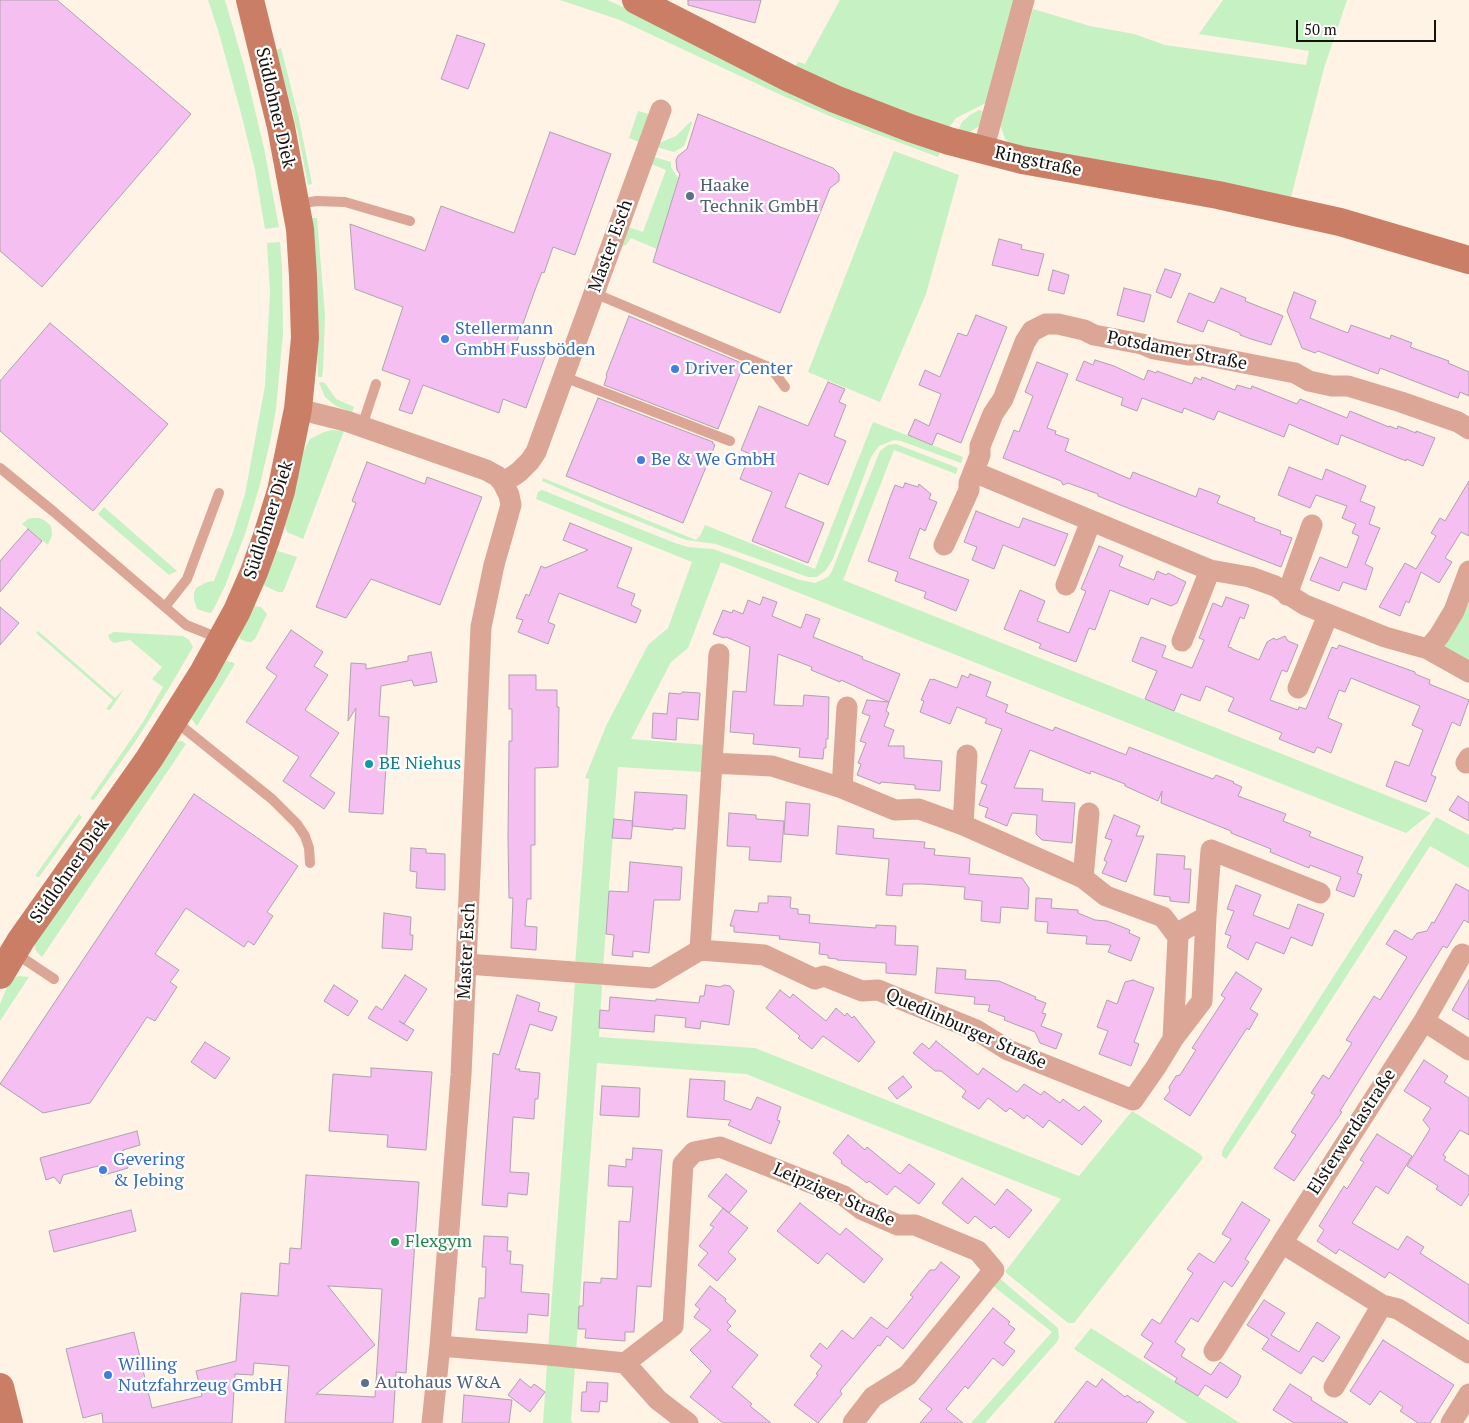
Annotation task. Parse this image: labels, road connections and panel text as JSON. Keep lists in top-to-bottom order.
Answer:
{
  "streets": {
    "street": [
      "Südlohner Diek",
      "Ringstraße",
      "Master Esch",
      "Potsdamer Straße",
      "Quedlinburger Straße",
      "Elsterwerdastraße",
      "Leipziger Straße"
    ]
  },
  "places": [
    "Haake Technik GmbH",
    "Stellermann GmbH Fussböden",
    "Driver Center",
    "Be & We GmbH",
    "BE Niehus",
    "Gevering & Jebing",
    "Flexgym",
    "Willing Nutzfahrzeug GmbH",
    "Autohaus W&A"
  ],
  "scale_bar": "50 m"
}
